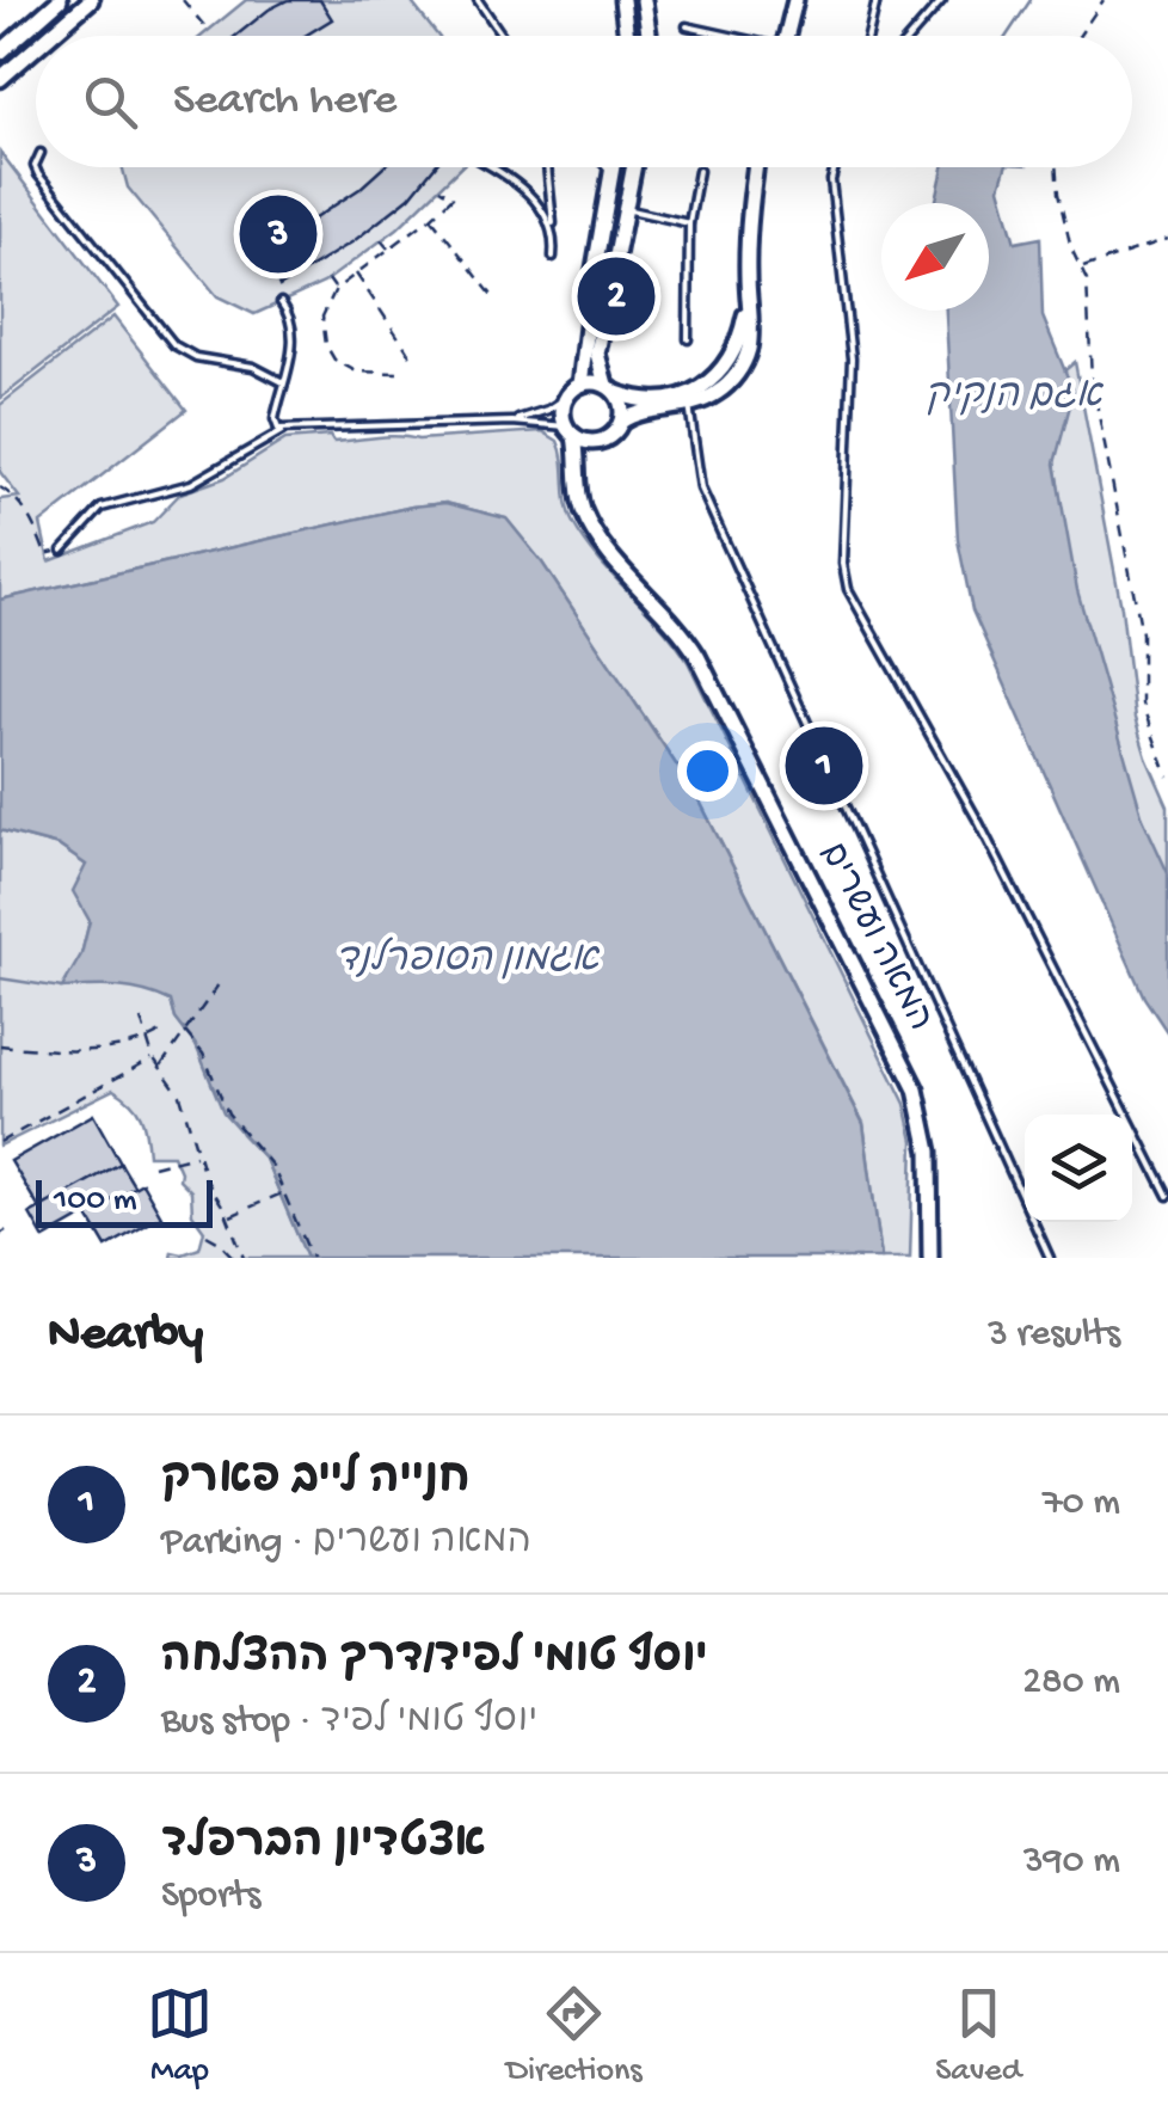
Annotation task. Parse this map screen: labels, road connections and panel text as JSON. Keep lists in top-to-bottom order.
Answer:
{
  "streets": {
    "street": ["המאה ועשרים"]
  },
  "water": ["אגם הנקיק", "אגמון הסופרלנד"],
  "scale_bar": "100 m",
  "north": "bottom left",
  "page": {
    "search": "Search here",
    "pins": ["3", "2", "1"],
    "scale": "100 m",
    "heading": ["Nearby", "3 results"],
    "list": [
      {
        "mark": "1",
        "name": "חנייה לייב פארק",
        "note": "Parking · המאה ועשרים",
        "value": "70 m"
      },
      {
        "mark": "2",
        "name": "יוסף טומי לפיד/דרך ההצלחה",
        "note": "Bus stop · יוסף טומי לפיד",
        "value": "280 m"
      },
      {
        "mark": "3",
        "name": "אצטדיון הברפלד",
        "note": "Sports",
        "value": "390 m"
      }
    ],
    "nav": ["Map", "Directions", "Saved"]
  }
}
